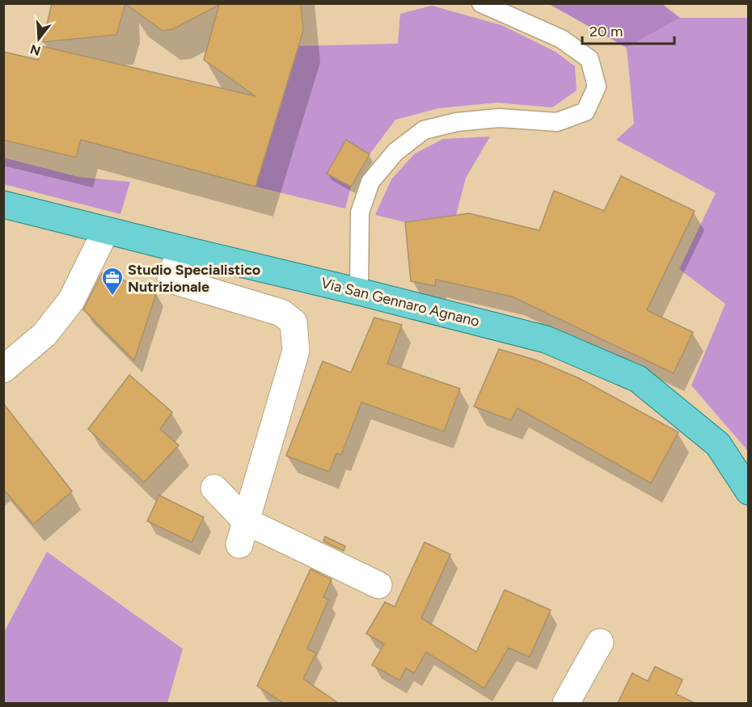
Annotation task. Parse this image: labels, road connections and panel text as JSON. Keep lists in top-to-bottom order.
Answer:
{
  "streets": {
    "main road": ["Via San Gennaro Agnano"]
  },
  "places": {
    "office": ["Studio Specialistico Nutrizionale"]
  },
  "scale_bar": "20 m",
  "north": "bottom"
}
